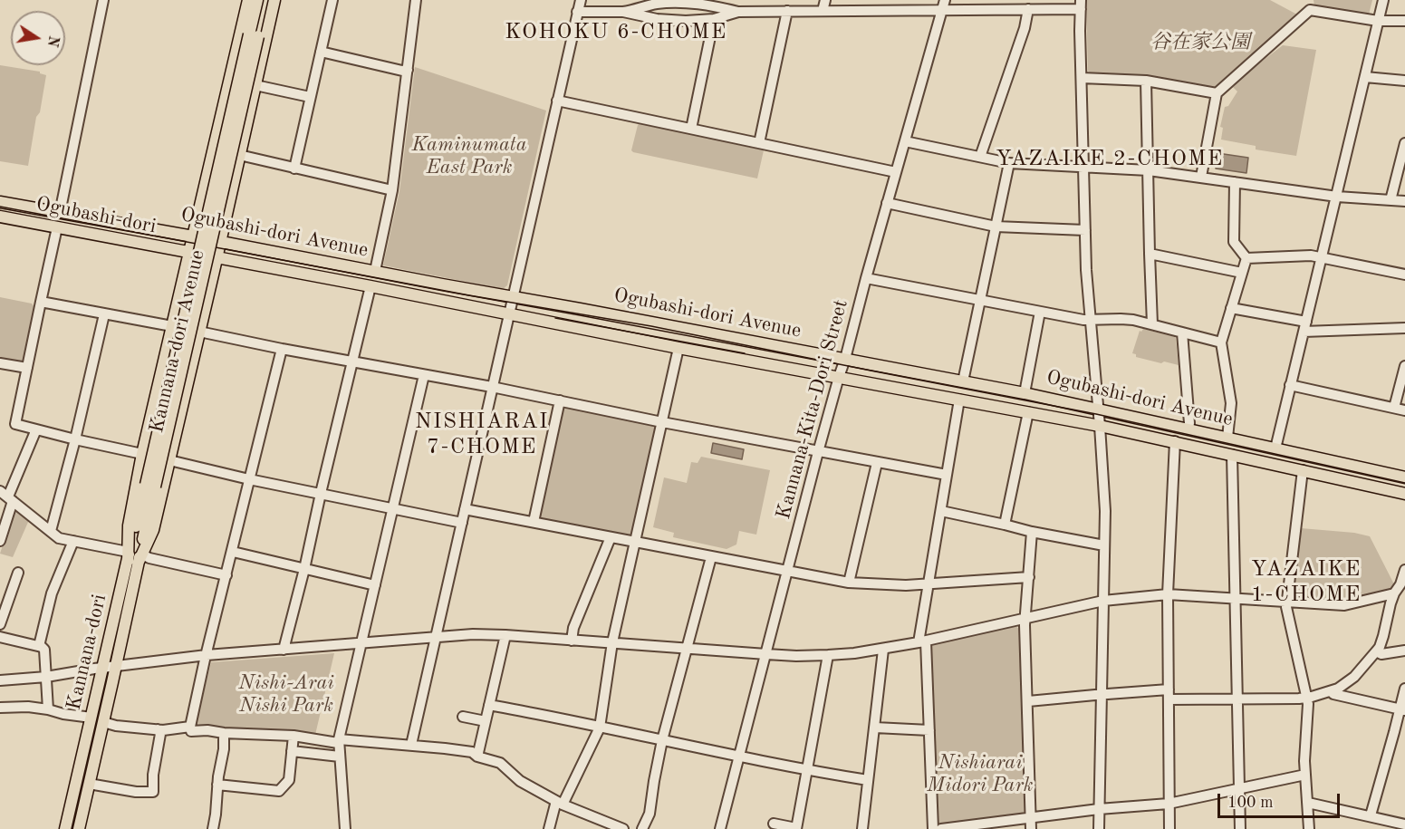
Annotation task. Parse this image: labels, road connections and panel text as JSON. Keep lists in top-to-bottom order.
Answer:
{
  "streets": {
    "main road": [
      "Ogubashi-dori",
      "Ogubashi-dori Avenue",
      "Kannana-dori Avenue",
      "Kannana-dori"
    ],
    "street": ["Kannana-Kita-Dori Street"]
  },
  "crossings": [
    ["Ogubashi-dori", "Ogubashi-dori Avenue"],
    ["Ogubashi-dori", "Kannana-dori Avenue"],
    ["Ogubashi-dori Avenue", "Kannana-dori Avenue"],
    ["Ogubashi-dori Avenue", "Kannana-Kita-Dori Street"],
    ["Kannana-dori Avenue", "Kannana-dori"]
  ],
  "districts": [
    "KOHOKU 6-CHOME",
    "YAZAIKE 2-CHOME",
    "NISHIARAI 7-CHOME",
    "YAZAIKE 1-CHOME"
  ],
  "parks": [
    "谷在家公園",
    "Kaminumata East Park",
    "Nishi-Arai Nishi Park",
    "Nishiarai Midori Park"
  ],
  "scale_bar": "100 m",
  "north": "right"
}
